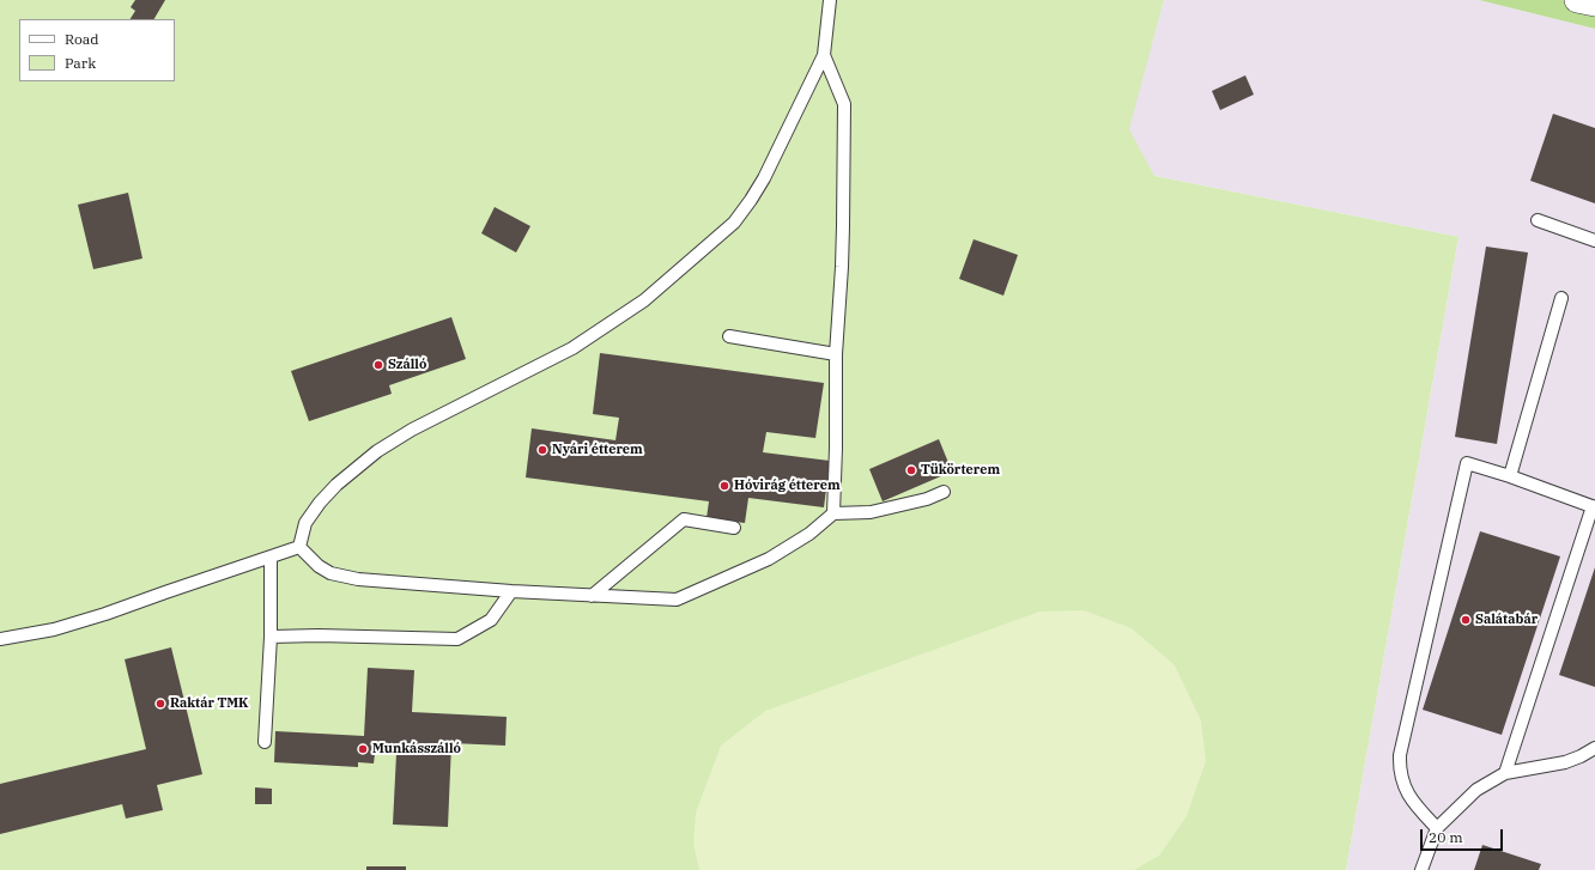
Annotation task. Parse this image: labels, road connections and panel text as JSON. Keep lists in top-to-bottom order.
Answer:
{
  "places": [
    "Szálló",
    "Nyári étterem",
    "Tükörterem",
    "Hóvirág étterem",
    "Salátabár",
    "Raktár TMK",
    "Munkásszálló"
  ],
  "legend": ["Road", "Park"],
  "scale_bar": "20 m"
}
